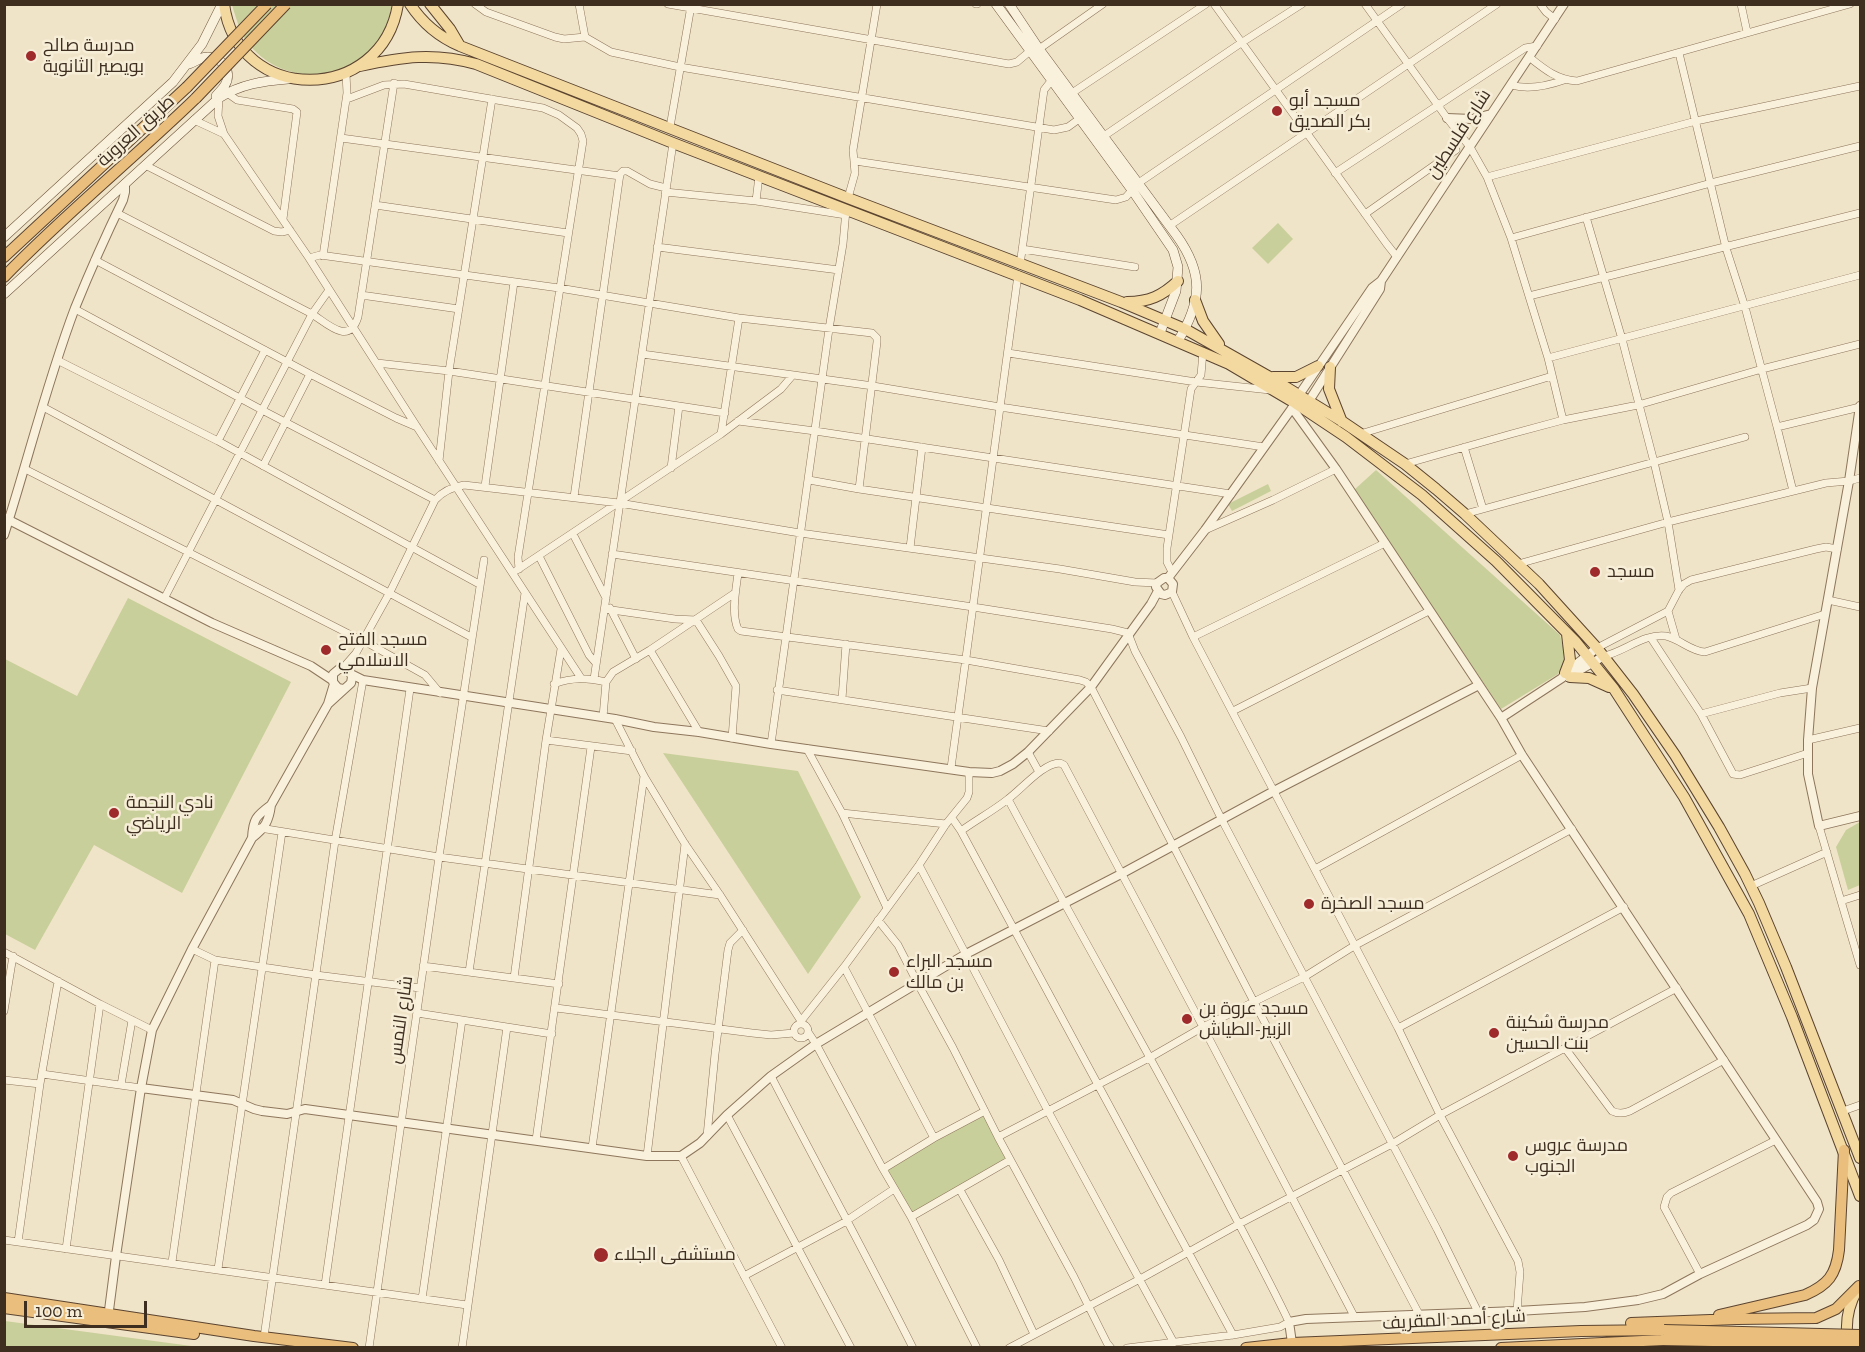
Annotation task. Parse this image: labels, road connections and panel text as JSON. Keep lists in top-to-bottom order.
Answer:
{
  "streets": {
    "highway": ["طريق العروبة", "شارع أحمد المقريف"],
    "street": ["شارع فلسطين", "شارع النمس"]
  },
  "places": [
    "مدرسة صالح بويصير الثانوية",
    "مسجد أبو بكر الصديق",
    "مسجد",
    "مسجد الفتح الاسلامي",
    "نادي النجمة الرياضي",
    "مسجد الصخرة",
    "مسجد البراء بن مالك",
    "مسجد عروة بن الزبير-الطياش",
    "مدرسة سُكينة بنت الحسين",
    "مدرسة عروس الجنوب",
    "مستشفى الجلاء"
  ],
  "scale_bar": "100 m"
}
